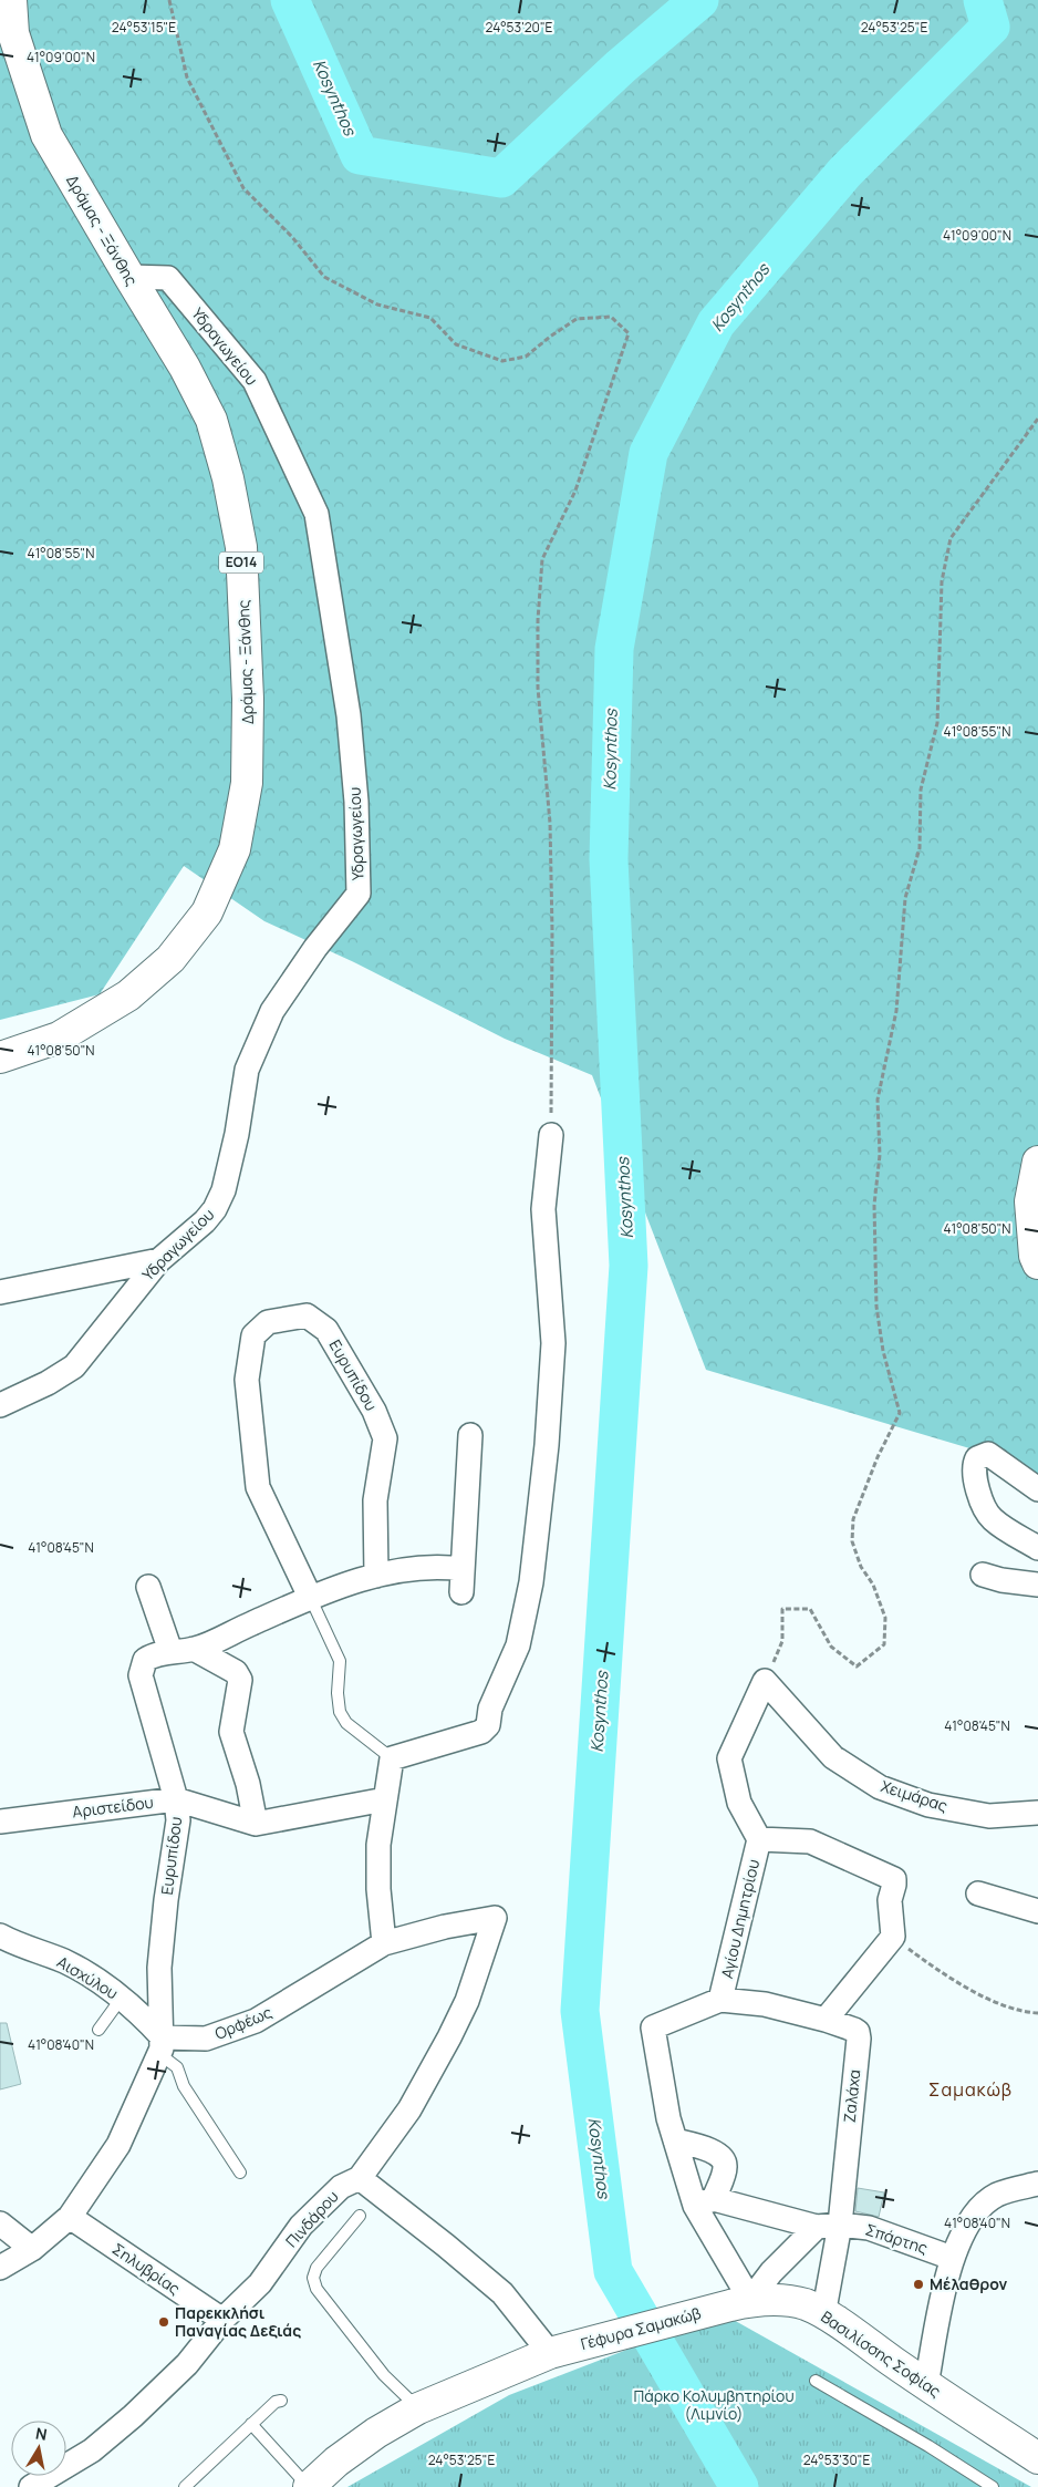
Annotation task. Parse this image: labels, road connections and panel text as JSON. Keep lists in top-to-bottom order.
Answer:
{
  "streets": {
    "main road": [
      "Δράμας - Ξάνθης",
      "ΕΟ14",
      "Γέφυρα Σαμακώβ",
      "Βασιλίσσης Σοφίας"
    ],
    "street": [
      "Υδραγωγείου",
      "Ευρυπίδου",
      "Χειμάρας",
      "Αριστείδου",
      "Αγίου Δημητρίου",
      "Αισχύλου",
      "Ορφέως",
      "Ζαλάχα",
      "Πινδάρου",
      "Σπάρτης",
      "Σηλυβρίας"
    ]
  },
  "crossings": [
    ["Δράμας - Ξάνθης", "Υδραγωγείου"],
    ["Ευρυπίδου", "Αριστείδου"],
    ["Ευρυπίδου", "Αισχύλου"],
    ["Ευρυπίδου", "Ορφέως"],
    ["Αγίου Δημητρίου", "Ζαλάχα"],
    ["Αισχύλου", "Ορφέως"],
    ["Ορφέως", "Πινδάρου"],
    ["Ζαλάχα", "Σπάρτης"],
    ["Ζαλάχα", "Βασιλίσσης Σοφίας"],
    ["Πινδάρου", "Σηλυβρίας"],
    ["Γέφυρα Σαμακώβ", "Βασιλίσσης Σοφίας"]
  ],
  "districts": ["Σαμακώβ"],
  "water": ["Kosynthos"],
  "parks": ["Πάρκο Κολυμβητηρίου (Λιμνίο)"],
  "places": ["Μέλαθρον", "Παρεκκλήσι Παναγίας Δεξιάς"],
  "north": "top",
  "coordinates": [
    "24°53'15\"E",
    "24°53'20\"E",
    "24°53'25\"E",
    "41°09'00\"N",
    "41°08'55\"N",
    "41°08'50\"N",
    "41°08'45\"N",
    "41°08'40\"N",
    "24°53'30\"E"
  ]
}
